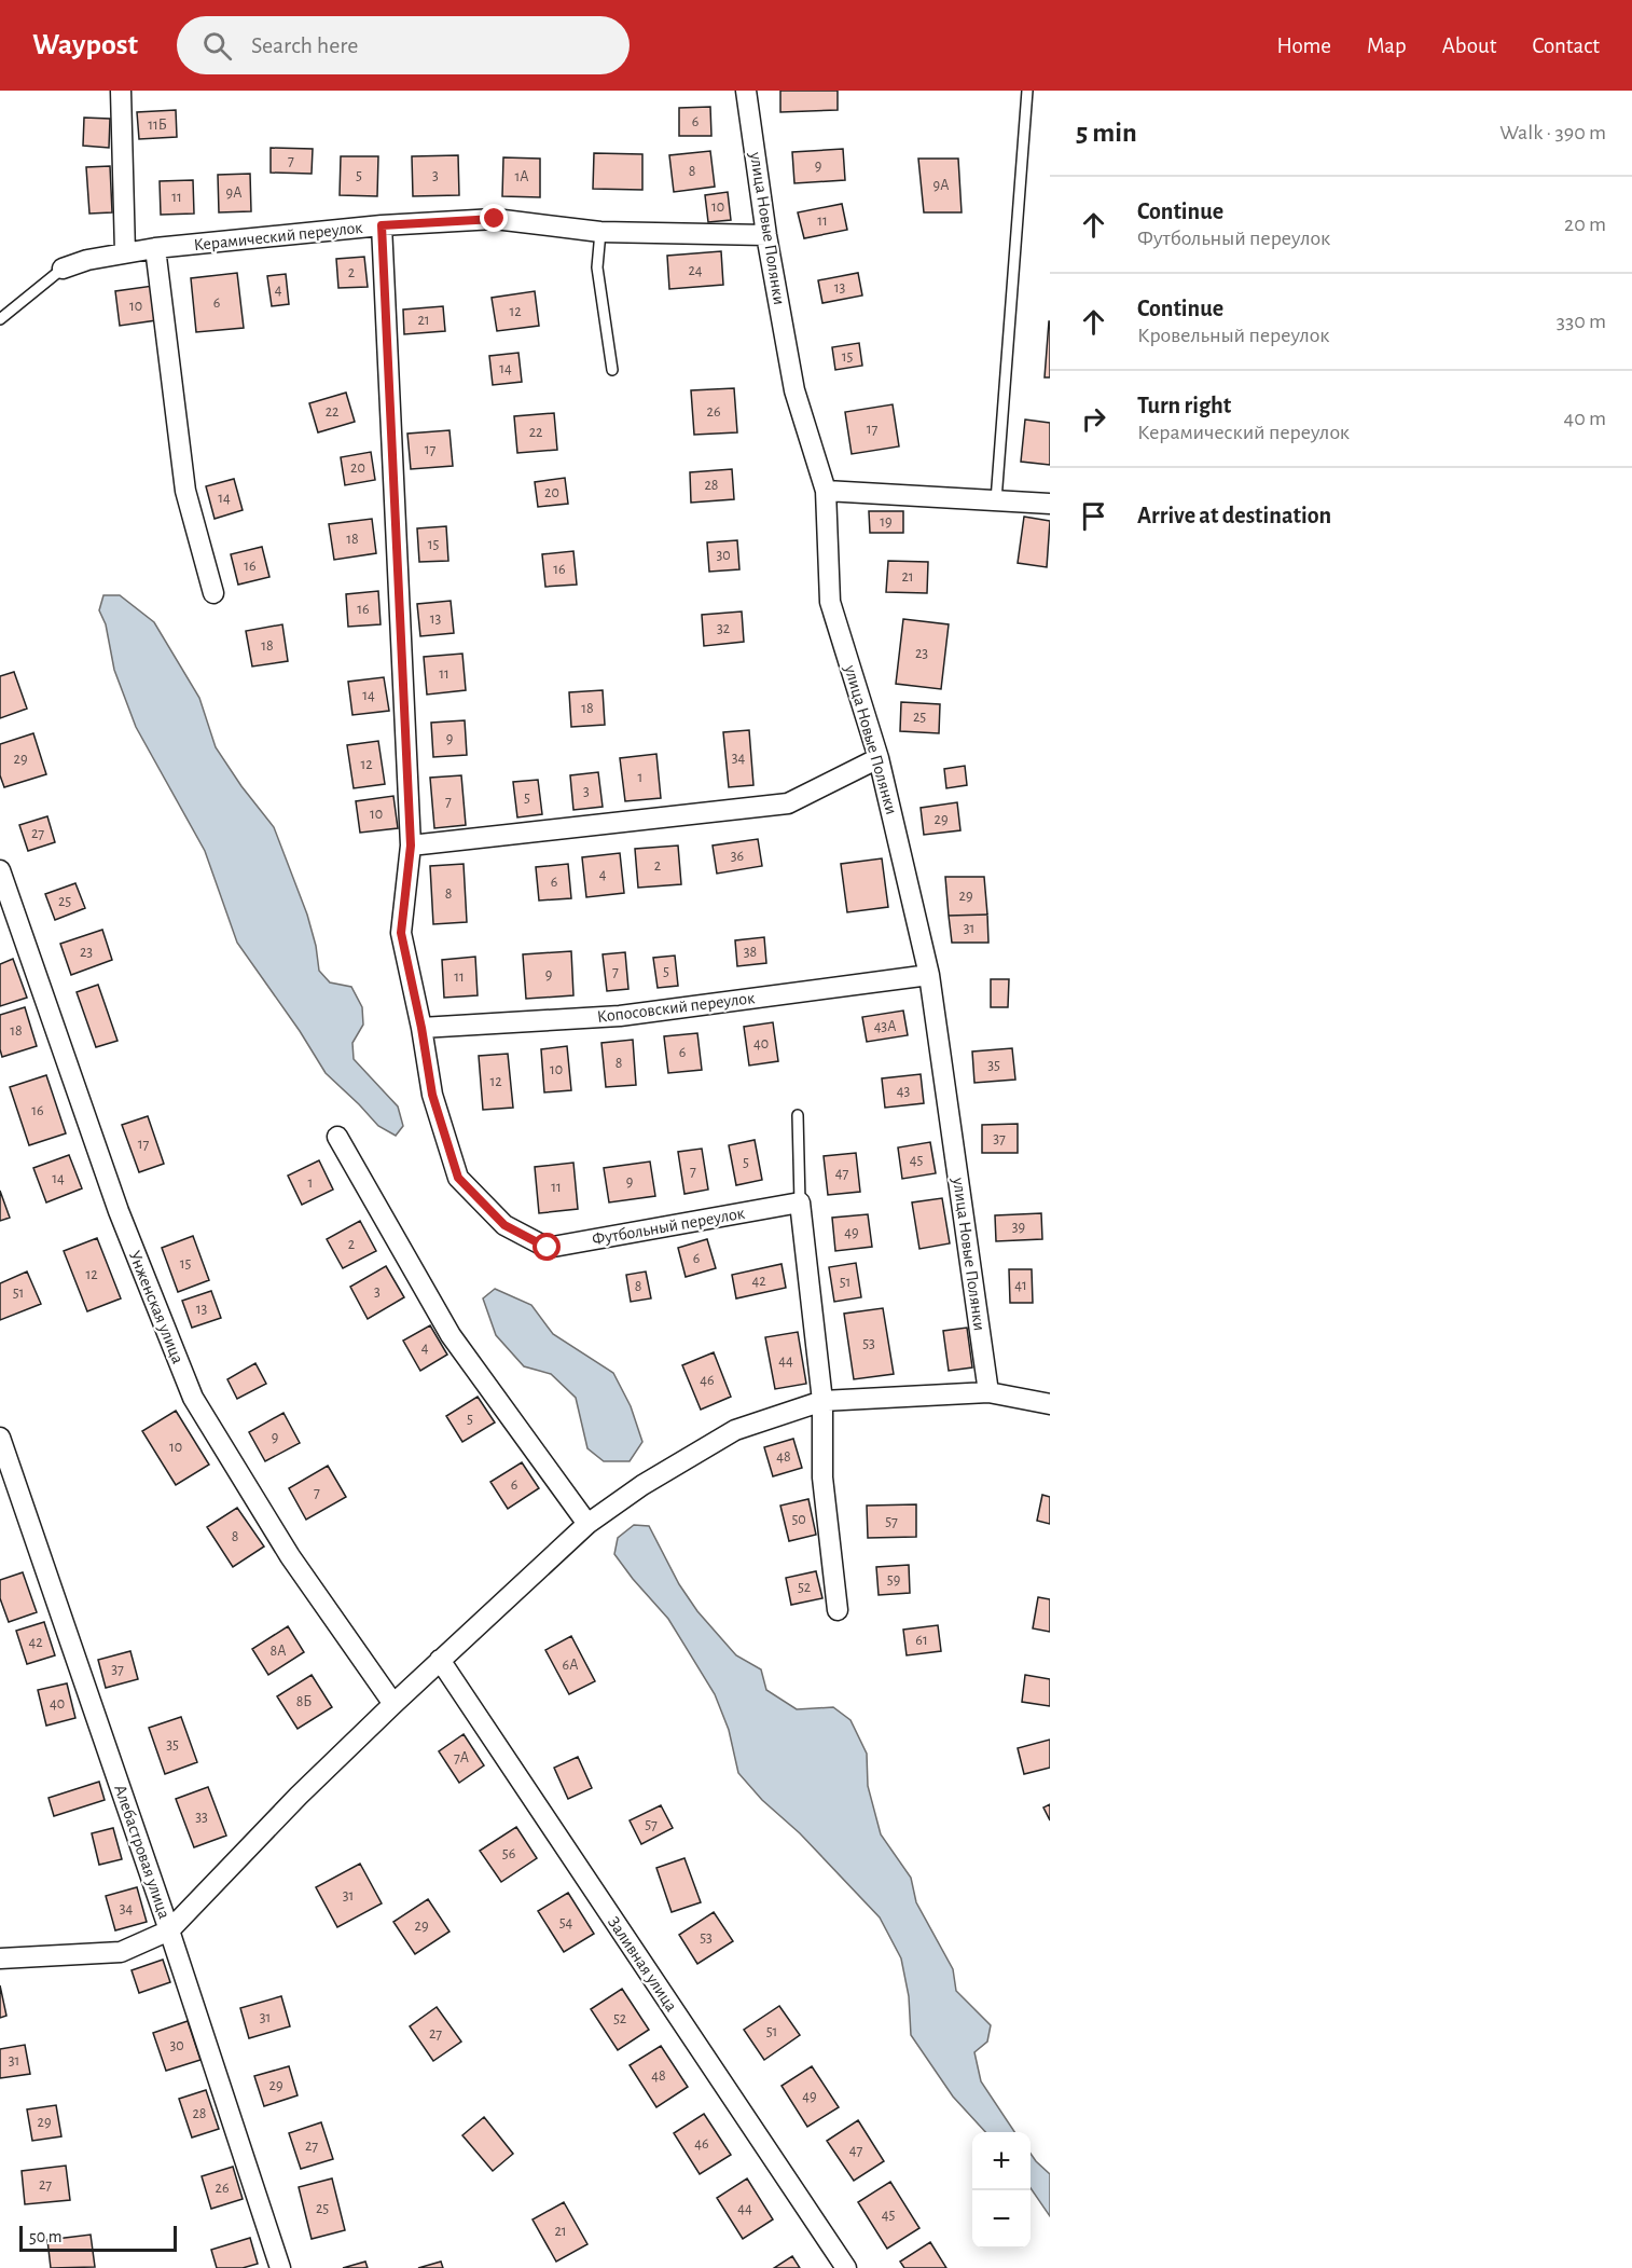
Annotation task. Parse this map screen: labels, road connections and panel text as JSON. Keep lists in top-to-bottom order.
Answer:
{
  "streets": {
    "street": [
      "улица Новые Полянки",
      "Керамический переулок",
      "Копосовский переулок",
      "Футбольный переулок",
      "Унженская улица",
      "Алебастровая улица",
      "Заливная улица"
    ]
  },
  "crossings": [
    ["улица Новые Полянки", "Керамический переулок"],
    ["улица Новые Полянки", "Копосовский переулок"],
    ["Керамический переулок", "Футбольный переулок"],
    ["Копосовский переулок", "Футбольный переулок"]
  ],
  "house_numbers": [
    "6",
    "11Б",
    "7",
    "9",
    "8",
    "5",
    "3",
    "1А",
    "9А",
    "9А",
    "11",
    "10",
    "11",
    "24",
    "2",
    "13",
    "4",
    "6",
    "10",
    "12",
    "21",
    "15",
    "14",
    "22",
    "26",
    "17",
    "22",
    "17",
    "20",
    "28",
    "20",
    "14",
    "19",
    "18",
    "15",
    "30",
    "16",
    "16",
    "21",
    "16",
    "13",
    "32",
    "18",
    "23",
    "11",
    "14",
    "18",
    "25",
    "9",
    "34",
    "29",
    "12",
    "1",
    "3",
    "5",
    "7",
    "10",
    "29",
    "27",
    "36",
    "2",
    "4",
    "6",
    "8",
    "29",
    "25",
    "31",
    "23",
    "38",
    "7",
    "5",
    "9",
    "11",
    "43А",
    "18",
    "40",
    "6",
    "8",
    "35",
    "10",
    "12",
    "43",
    "16",
    "37",
    "17",
    "45",
    "5",
    "7",
    "47",
    "14",
    "9",
    "1",
    "11",
    "39",
    "49",
    "2",
    "6",
    "15",
    "12",
    "42",
    "51",
    "41",
    "8",
    "3",
    "51",
    "13",
    "53",
    "4",
    "44",
    "46",
    "5",
    "9",
    "10",
    "48",
    "6",
    "7",
    "50",
    "57",
    "8",
    "59",
    "52",
    "61",
    "42",
    "8А",
    "6А",
    "37",
    "8Б",
    "40",
    "35",
    "7А",
    "33",
    "57",
    "56",
    "31",
    "34",
    "54",
    "29",
    "53",
    "31",
    "52",
    "51",
    "27",
    "30",
    "31",
    "48",
    "29",
    "49",
    "28",
    "29",
    "46",
    "27",
    "47",
    "27",
    "26",
    "25",
    "44",
    "45",
    "21"
  ],
  "scale_bar": "50 m",
  "page": {
    "header": "Waypost",
    "search": "Search here",
    "nav": [
      "Home",
      "Map",
      "About",
      "Contact"
    ],
    "heading": ["5 min", "Walk · 390 m"],
    "list": [
      ["Continue", "Футбольный переулок", "20 m"],
      ["Continue", "Кровельный переулок", "330 m"],
      ["Turn right", "Керамический переулок", "40 m"],
      "Arrive at destination"
    ],
    "map_buttons": ["+", "−"],
    "scale": "50 m"
  }
}
